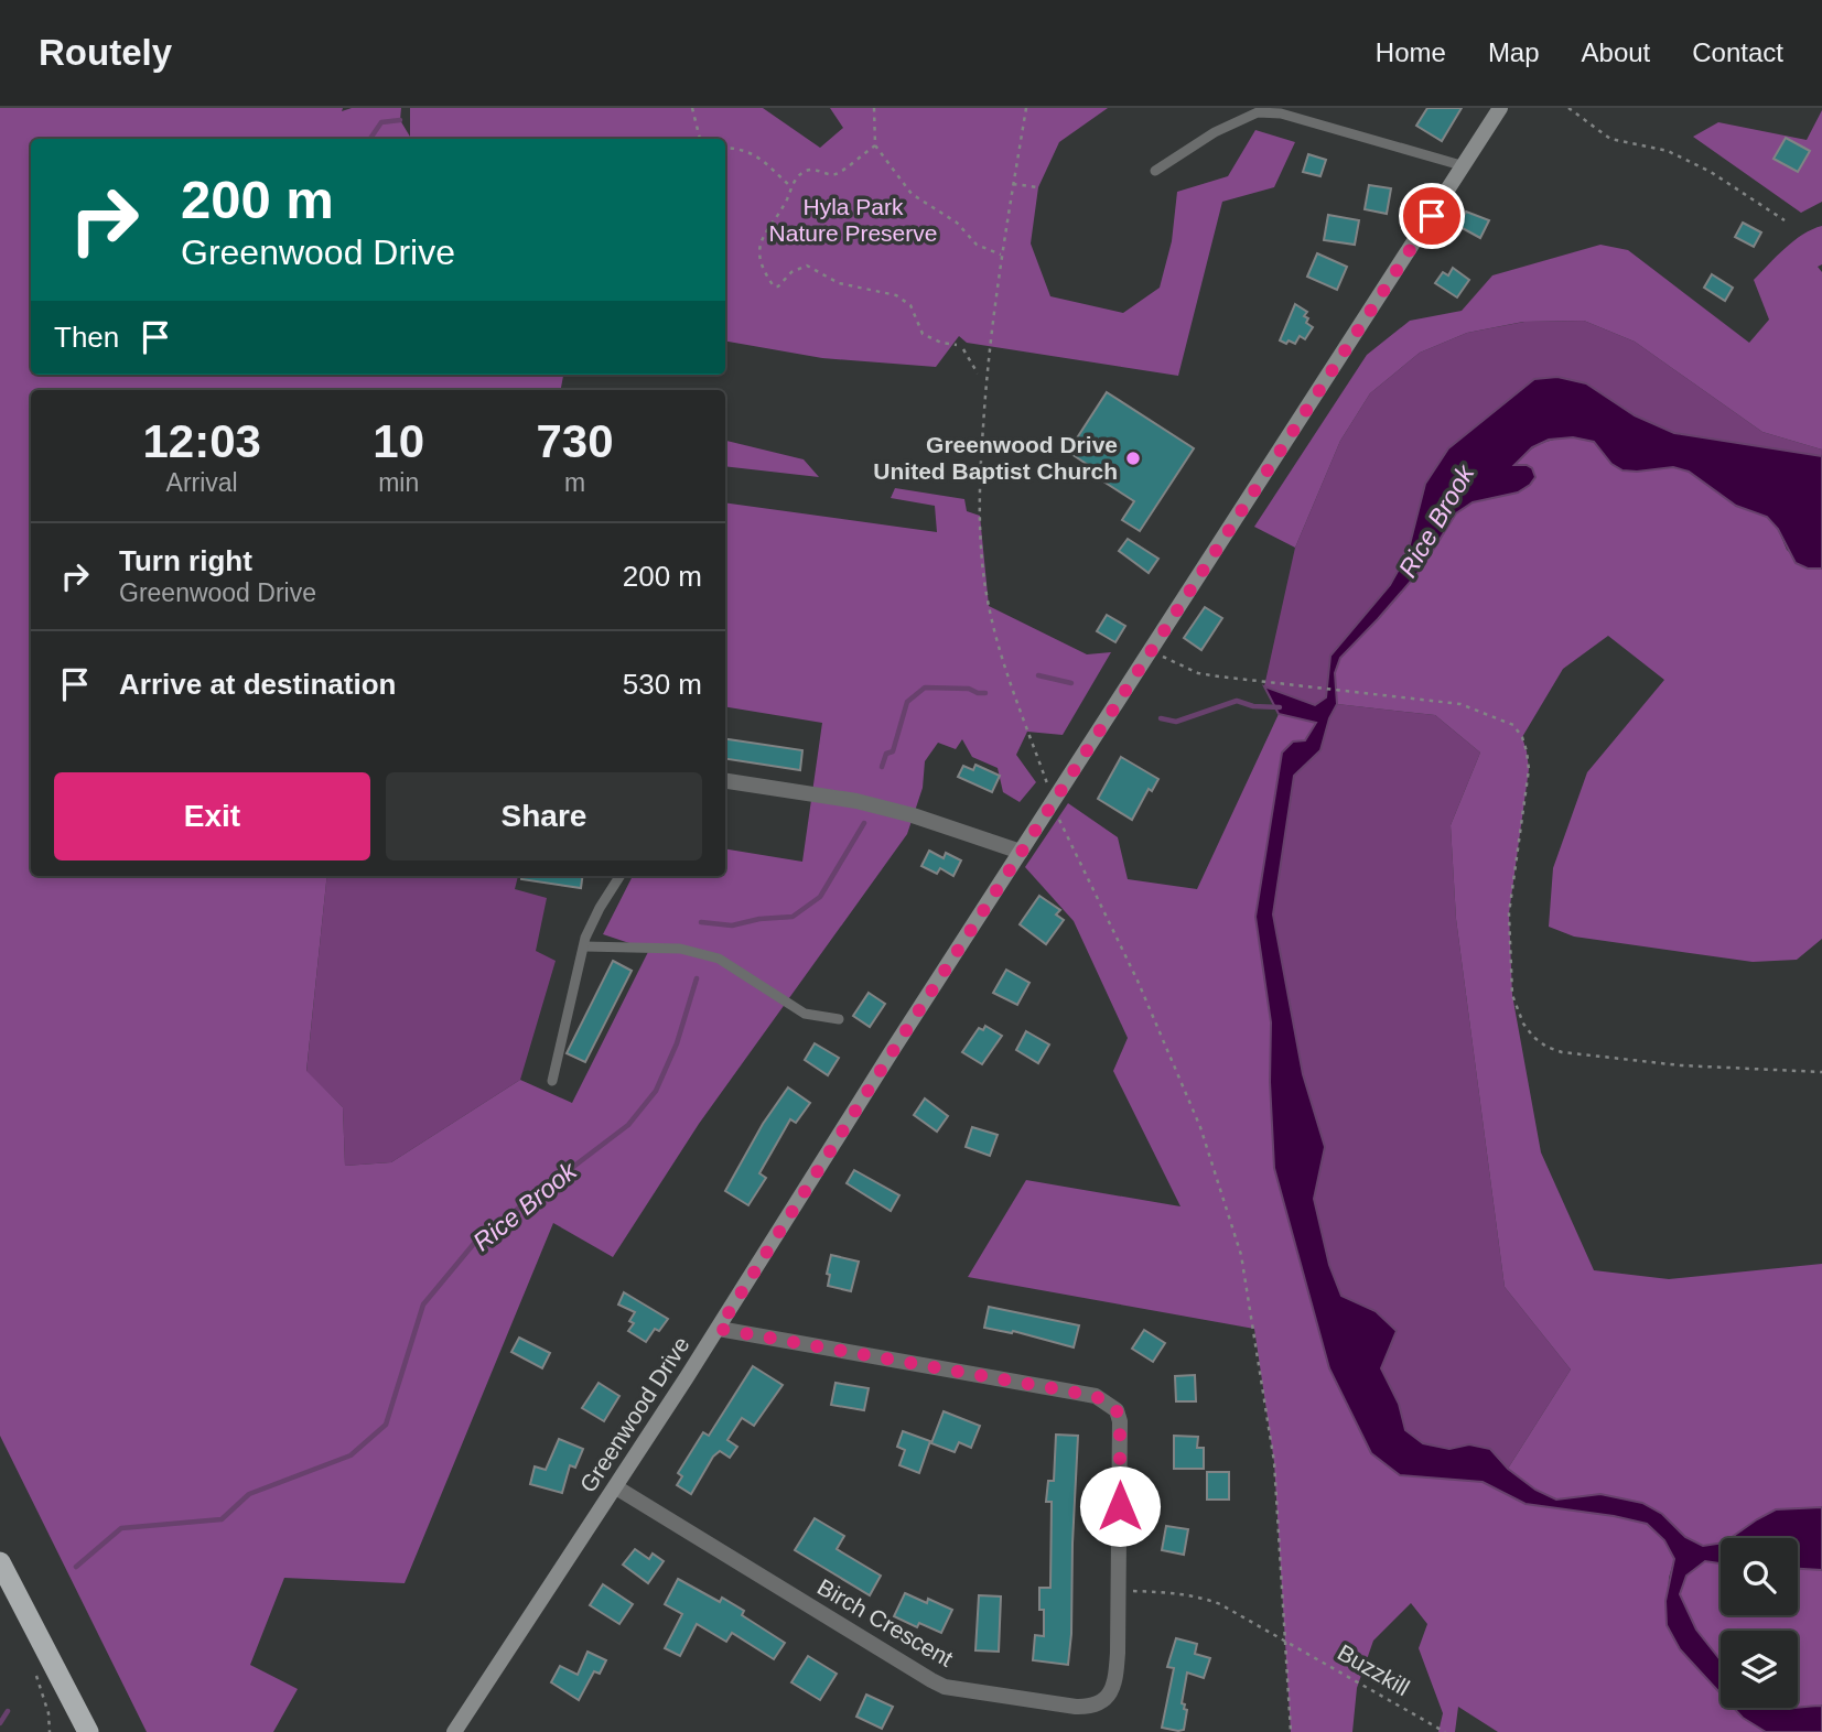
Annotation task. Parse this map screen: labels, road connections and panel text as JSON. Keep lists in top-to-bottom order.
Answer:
{
  "streets": {
    "main road": ["Greenwood Drive"],
    "street": ["Birch Crescent"],
    "path": ["Buzzkill"]
  },
  "crossings": [
    ["Greenwood Drive", "Birch Crescent"],
    ["Birch Crescent", "Buzzkill"]
  ],
  "water": ["Rice Brook"],
  "parks": ["Hyla Park Nature Preserve"],
  "places": ["Greenwood Drive United Baptist Church"],
  "page": {
    "header": "Routely",
    "nav": [
      "Home",
      "Map",
      "About",
      "Contact"
    ],
    "turn": ["200 m", "Greenwood Drive"],
    "then": "Then",
    "eta": [
      "12:03",
      "Arrival",
      "10",
      "min",
      "730",
      "m"
    ],
    "list": [
      {
        "name": "Turn right",
        "note": "Greenwood Drive",
        "value": "200 m"
      },
      {
        "name": "Arrive at destination",
        "value": "530 m"
      }
    ],
    "buttons": ["Exit", "Share"]
  }
}
